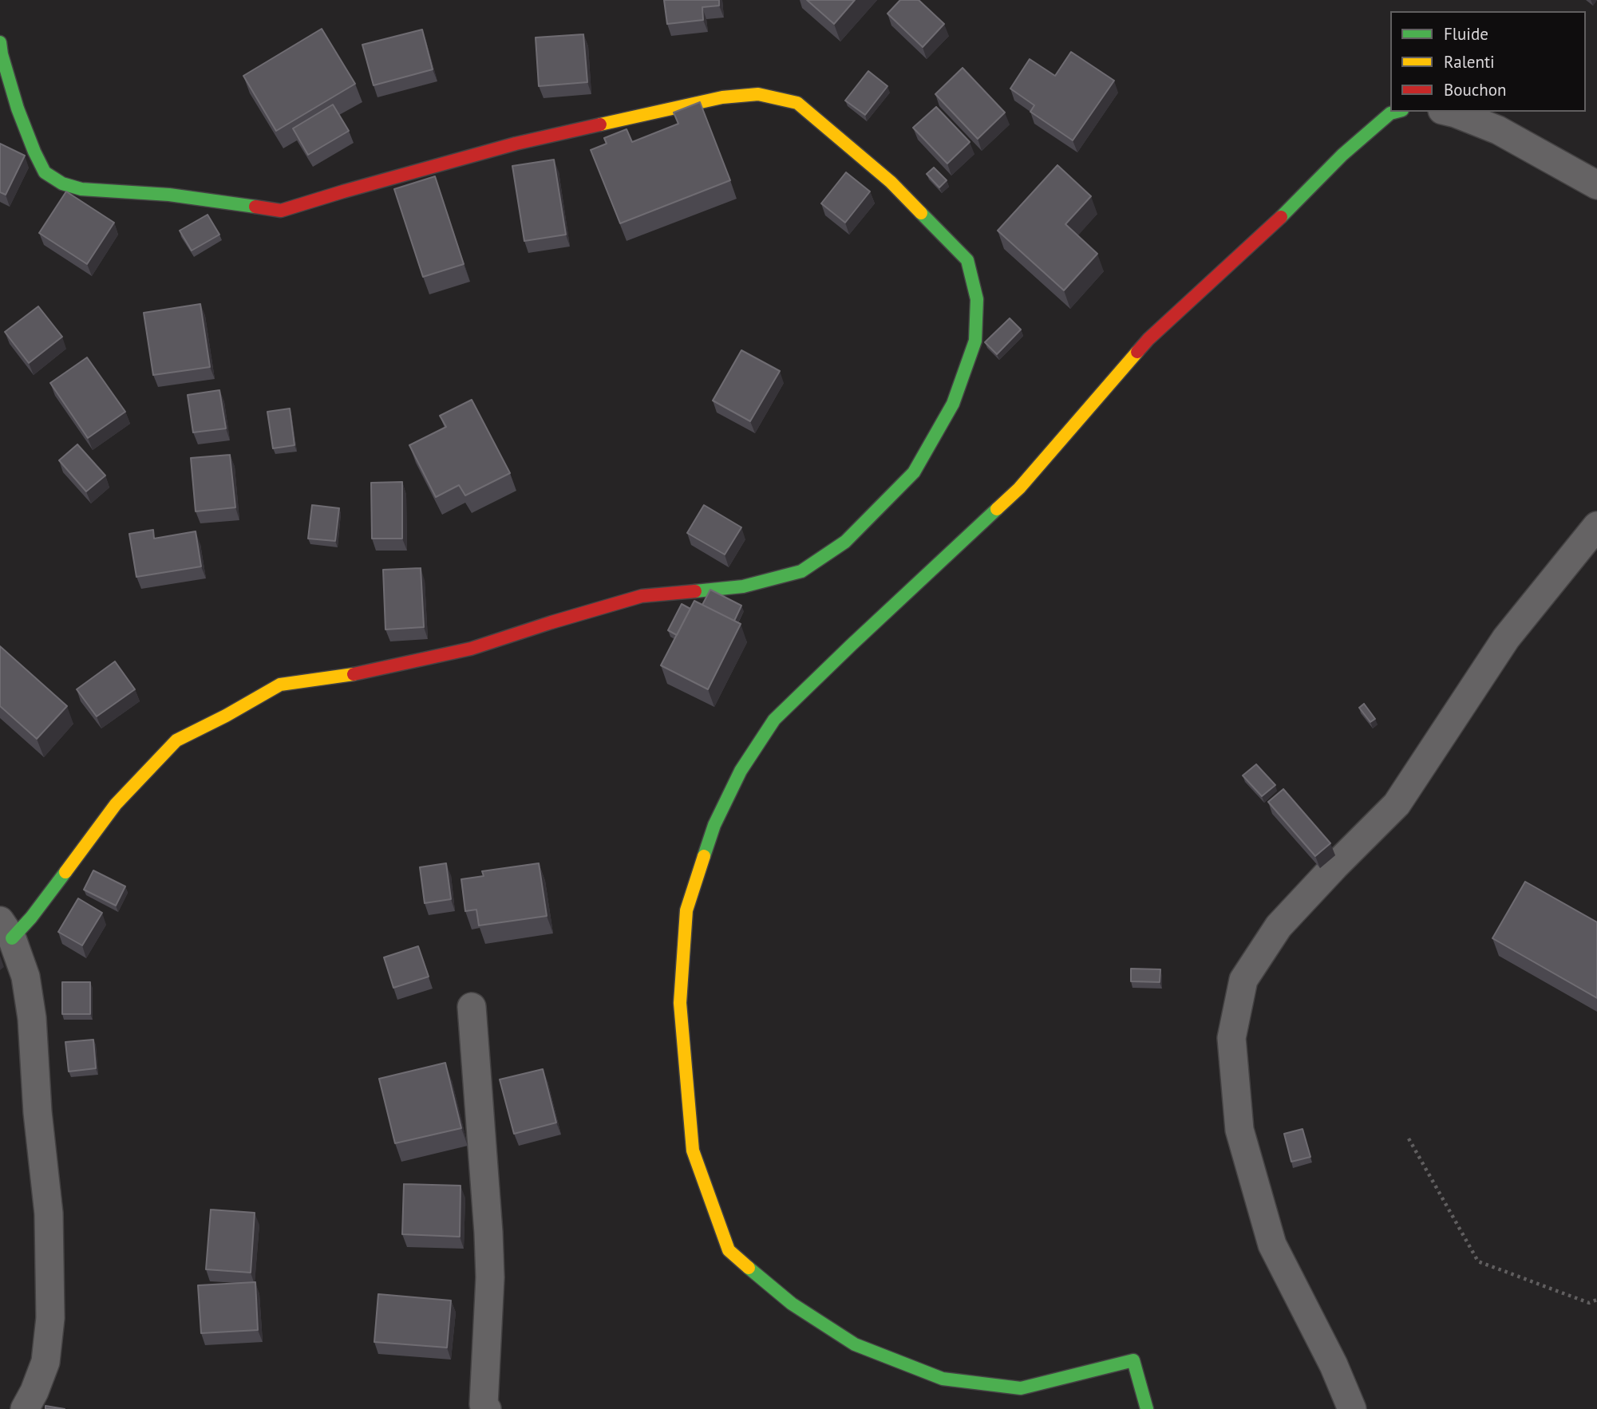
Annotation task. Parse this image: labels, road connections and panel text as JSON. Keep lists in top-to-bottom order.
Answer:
{
  "legend": ["Fluide", "Ralenti", "Bouchon"]
}
